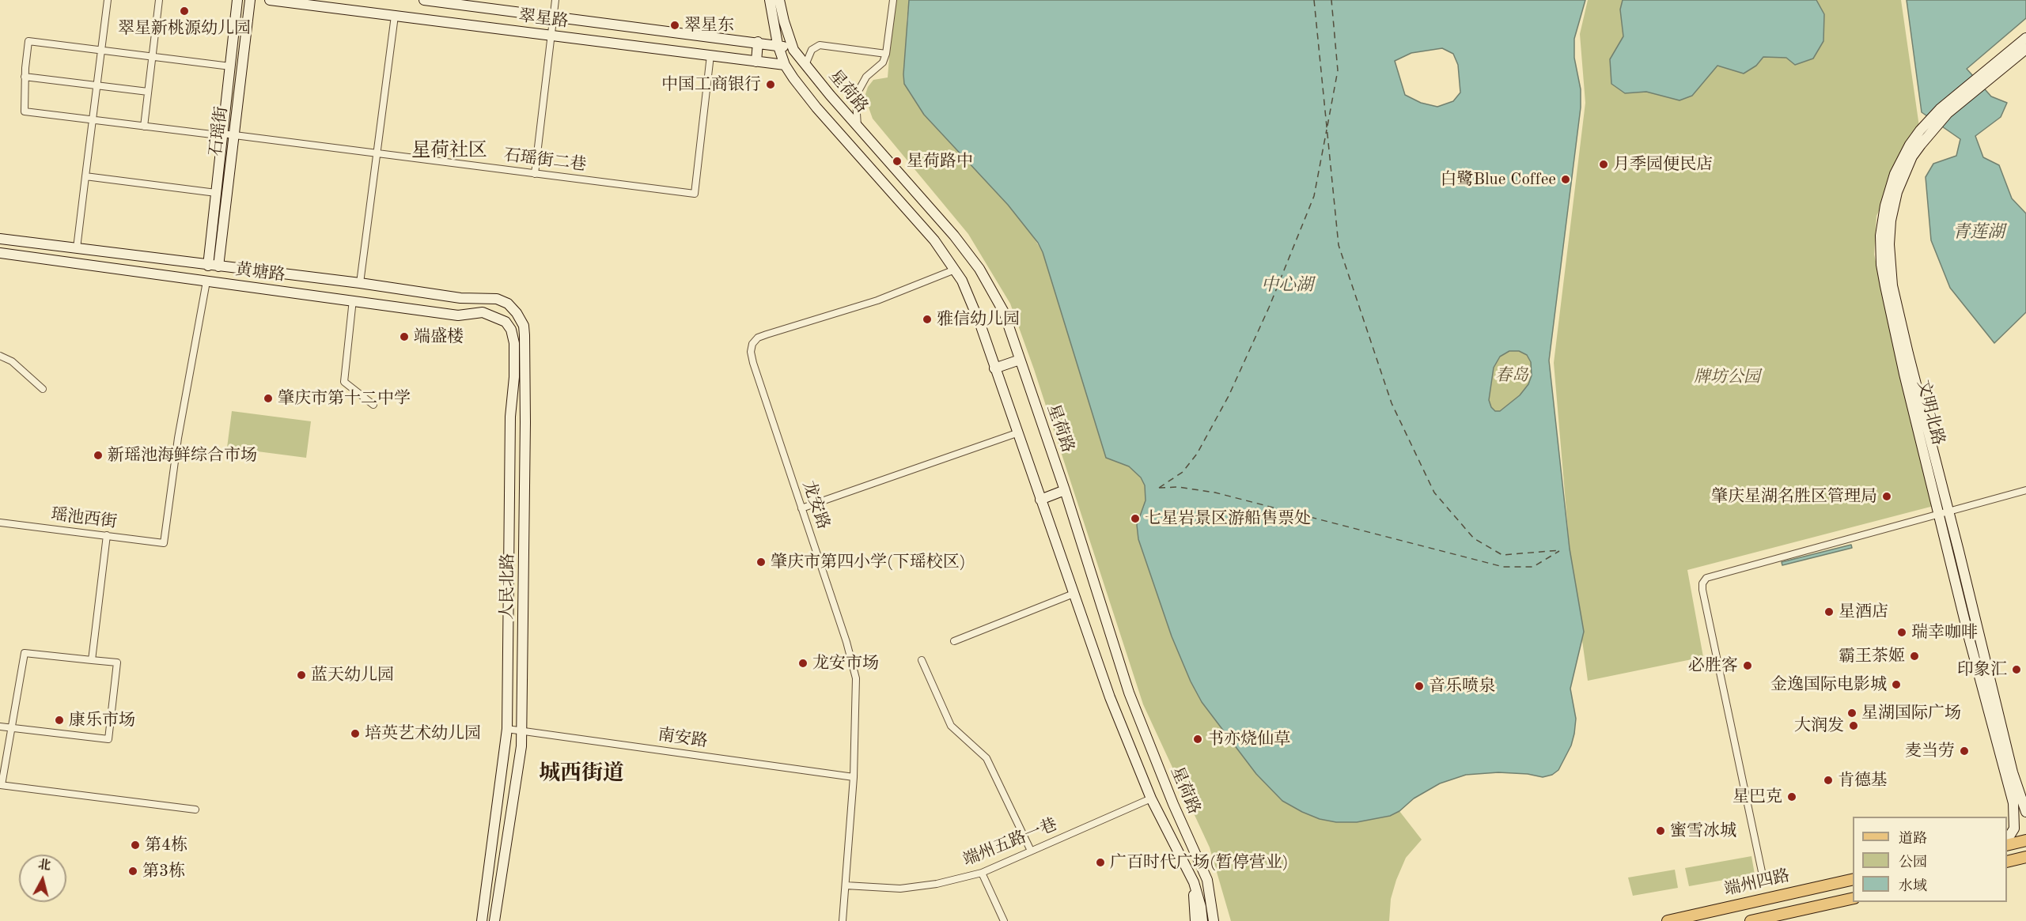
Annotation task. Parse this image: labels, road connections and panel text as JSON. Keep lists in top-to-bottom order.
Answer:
{
  "streets": {
    "main road": ["端州四路"],
    "street": [
      "翠星路",
      "星荷路",
      "石瑶街",
      "石瑶街二巷",
      "黄塘路",
      "文明北路",
      "龙安路",
      "瑶池西街",
      "人民北路",
      "南安路",
      "端州五路一巷"
    ]
  },
  "crossings": [
    ["翠星路", "星荷路"],
    ["翠星路", "石瑶街二巷"],
    ["星荷路", "龙安路"],
    ["星荷路", "端州五路一巷"],
    ["石瑶街", "石瑶街二巷"],
    ["石瑶街", "黄塘路"],
    ["黄塘路", "瑶池西街"],
    ["黄塘路", "人民北路"],
    ["龙安路", "南安路"],
    ["龙安路", "端州五路一巷"],
    ["人民北路", "南安路"]
  ],
  "districts": ["星荷社区", "城西街道"],
  "water": ["青莲湖", "中心湖"],
  "parks": ["春岛", "牌坊公园"],
  "places": [
    "翠星新桃源幼儿园",
    "翠星东",
    "中国工商银行",
    "星荷路中",
    "月季园便民店",
    "白鹭Blue Coffee",
    "雅信幼儿园",
    "端盛楼",
    "肇庆市第十二中学",
    "新瑶池海鲜综合市场",
    "肇庆星湖名胜区管理局",
    "七星岩景区游船售票处",
    "肇庆市第四小学(下瑶校区)",
    "星酒店",
    "瑞幸咖啡",
    "霸王茶姬",
    "龙安市场",
    "必胜客",
    "印象汇",
    "蓝天幼儿园",
    "金逸国际电影城",
    "音乐喷泉",
    "星湖国际广场",
    "康乐市场",
    "大润发",
    "培英艺术幼儿园",
    "书亦烧仙草",
    "麦当劳",
    "肯德基",
    "星巴克",
    "蜜雪冰城",
    "第4栋",
    "广百时代广场(暂停营业)",
    "第3栋"
  ],
  "legend": ["道路", "公园", "水域"],
  "north": "top"
}
